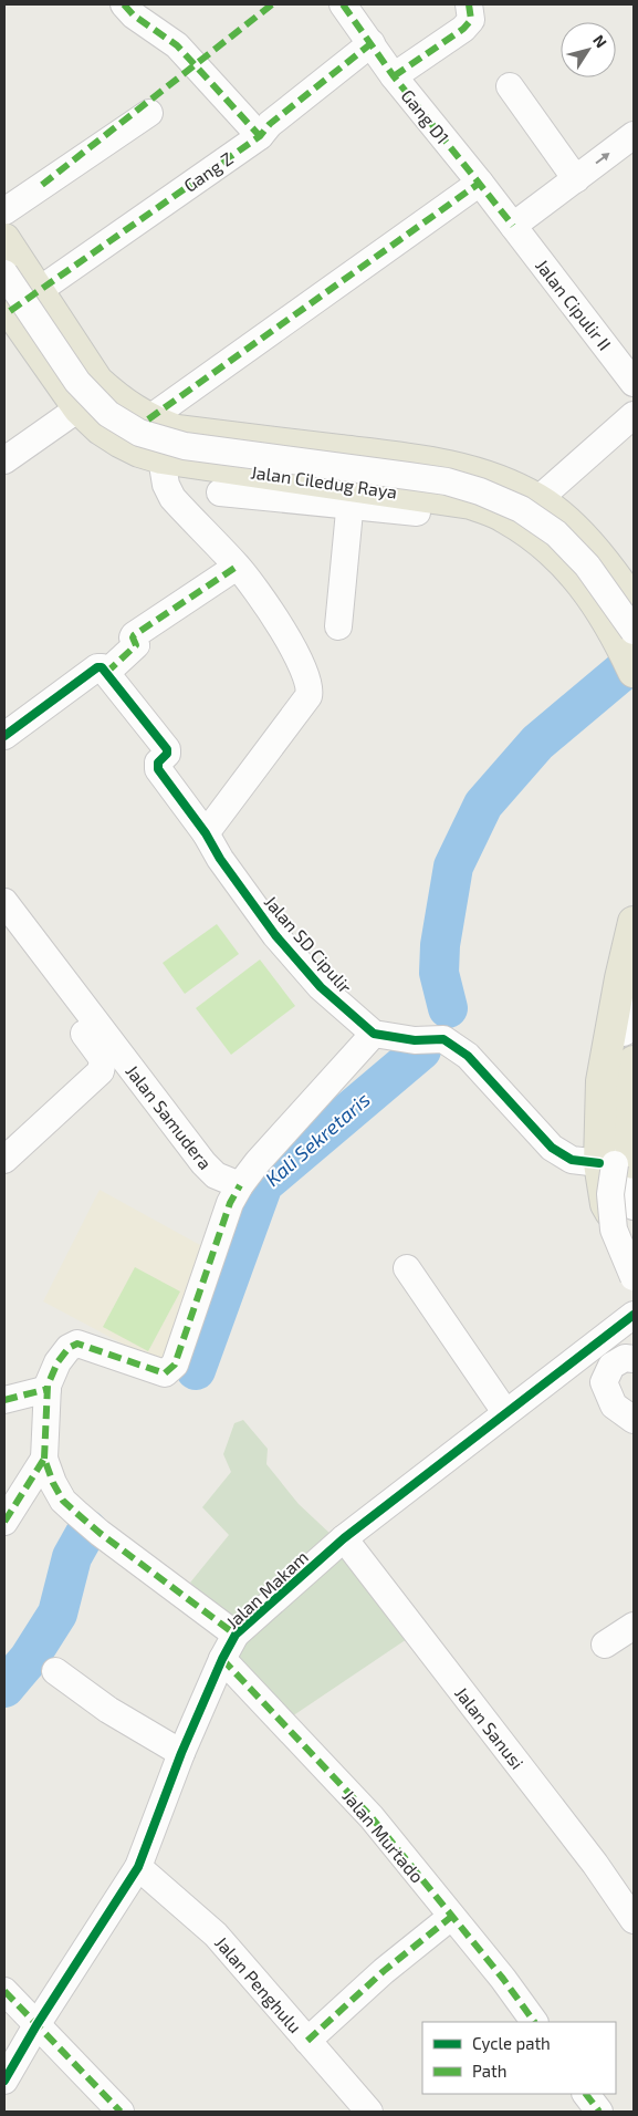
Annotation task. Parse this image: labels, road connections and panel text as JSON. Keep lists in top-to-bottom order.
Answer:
{
  "streets": {
    "main road": ["Jalan Ciledug Raya"],
    "street": [
      "Gang D1",
      "Gang Z",
      "Jalan Cipulir II",
      "Jalan SD Cipulir",
      "Jalan Samudera",
      "Jalan Makam",
      "Jalan Sanusi",
      "Jalan Murtado",
      "Jalan Penghulu"
    ]
  },
  "crossings": [
    ["Gang D1", "Gang Z"],
    ["Gang D1", "Jalan Cipulir II"],
    ["Gang Z", "Jalan Ciledug Raya"],
    ["Jalan Makam", "Jalan Sanusi"],
    ["Jalan Makam", "Jalan Murtado"],
    ["Jalan Makam", "Jalan Penghulu"]
  ],
  "water": ["Kali Sekretaris"],
  "legend": ["Cycle path", "Path"],
  "north": "top right"
}
